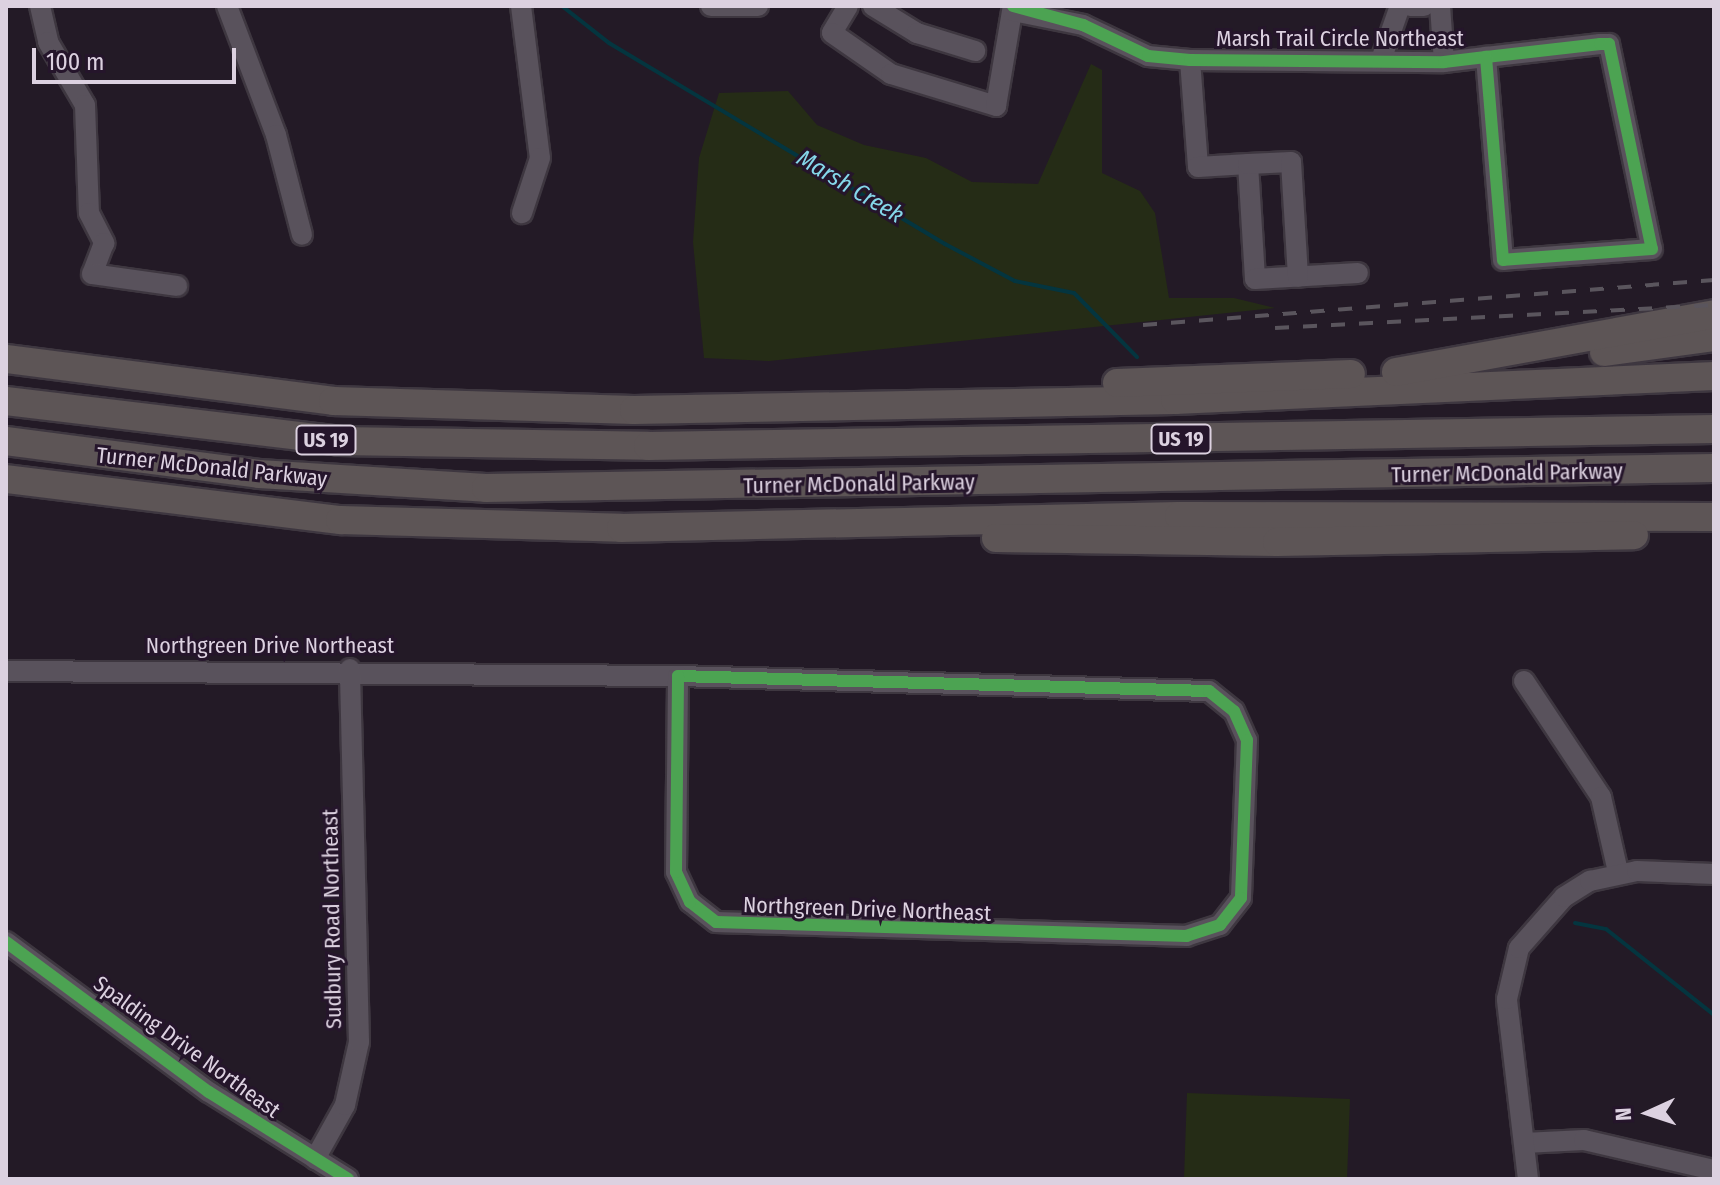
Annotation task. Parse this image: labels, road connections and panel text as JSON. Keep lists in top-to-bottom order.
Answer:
{
  "streets": {
    "highway": ["US 19", "Turner McDonald Parkway"],
    "street": [
      "Marsh Trail Circle Northeast",
      "Northgreen Drive Northeast",
      "Sudbury Road Northeast",
      "Spalding Drive Northeast"
    ]
  },
  "crossings": [
    ["Northgreen Drive Northeast", "Sudbury Road Northeast"],
    ["Sudbury Road Northeast", "Spalding Drive Northeast"]
  ],
  "water": ["Marsh Creek"],
  "scale_bar": "100 m",
  "north": "left"
}
